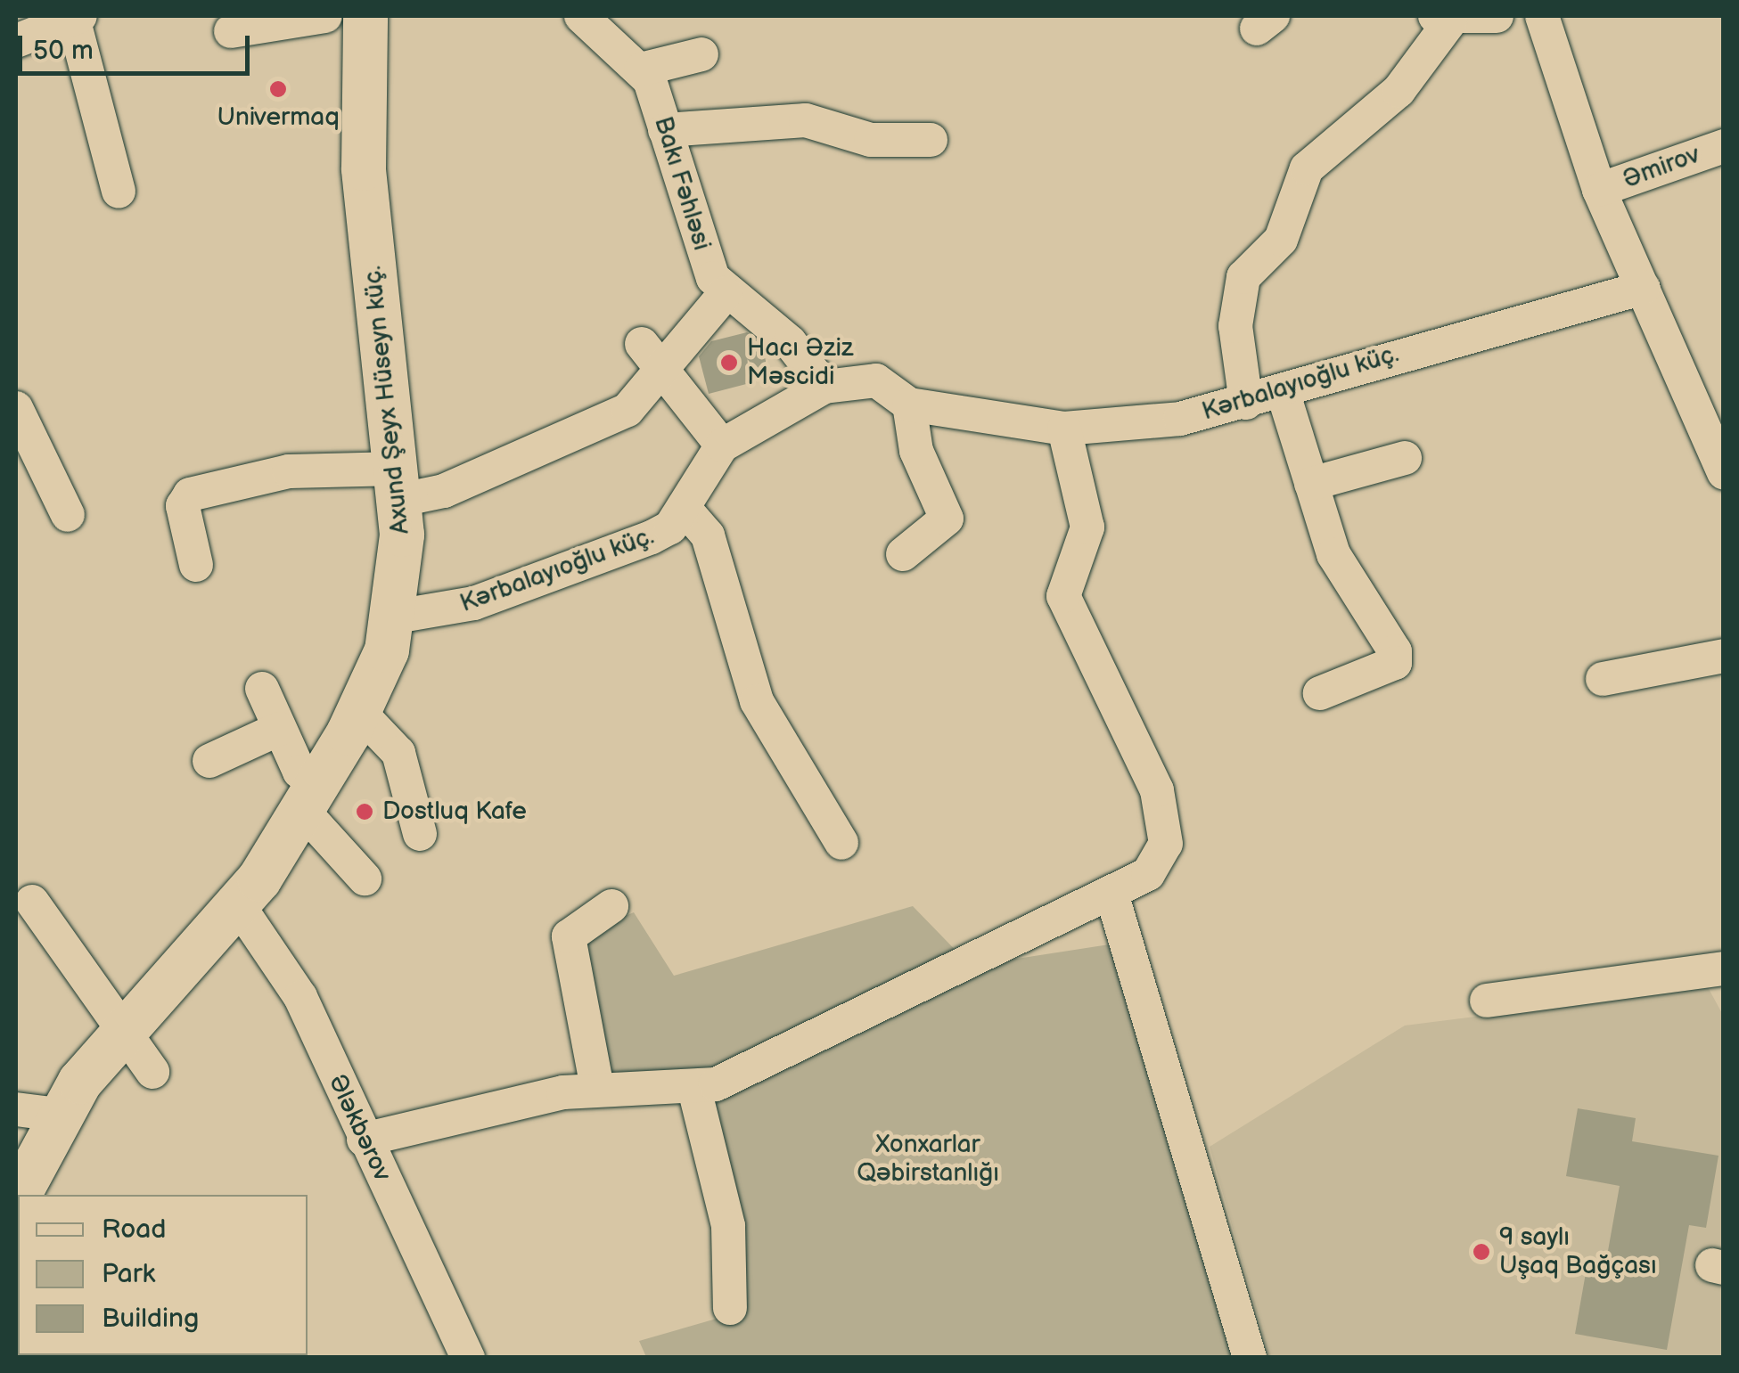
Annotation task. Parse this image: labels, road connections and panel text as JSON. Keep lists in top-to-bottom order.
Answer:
{
  "streets": {
    "main road": ["Axund Şeyx Hüseyn küç."],
    "street": [
      "Əmirov",
      "Bakı Fəhləsi",
      "Kərbalayıoğlu küç.",
      "Ələkbərov"
    ]
  },
  "crossings": [
    ["Bakı Fəhləsi", "Kərbalayıoğlu küç."],
    ["Kərbalayıoğlu küç.", "Axund Şeyx Hüseyn küç."],
    ["Axund Şeyx Hüseyn küç.", "Ələkbərov"]
  ],
  "parks": ["Xonxarlar Qəbirstanlığı"],
  "places": [
    "Univermaq",
    "Hacı Əziz Məscidi",
    "Dostluq Kafe",
    "9 saylı Uşaq Bağçası"
  ],
  "legend": ["Road", "Park", "Building"],
  "scale_bar": "50 m"
}
